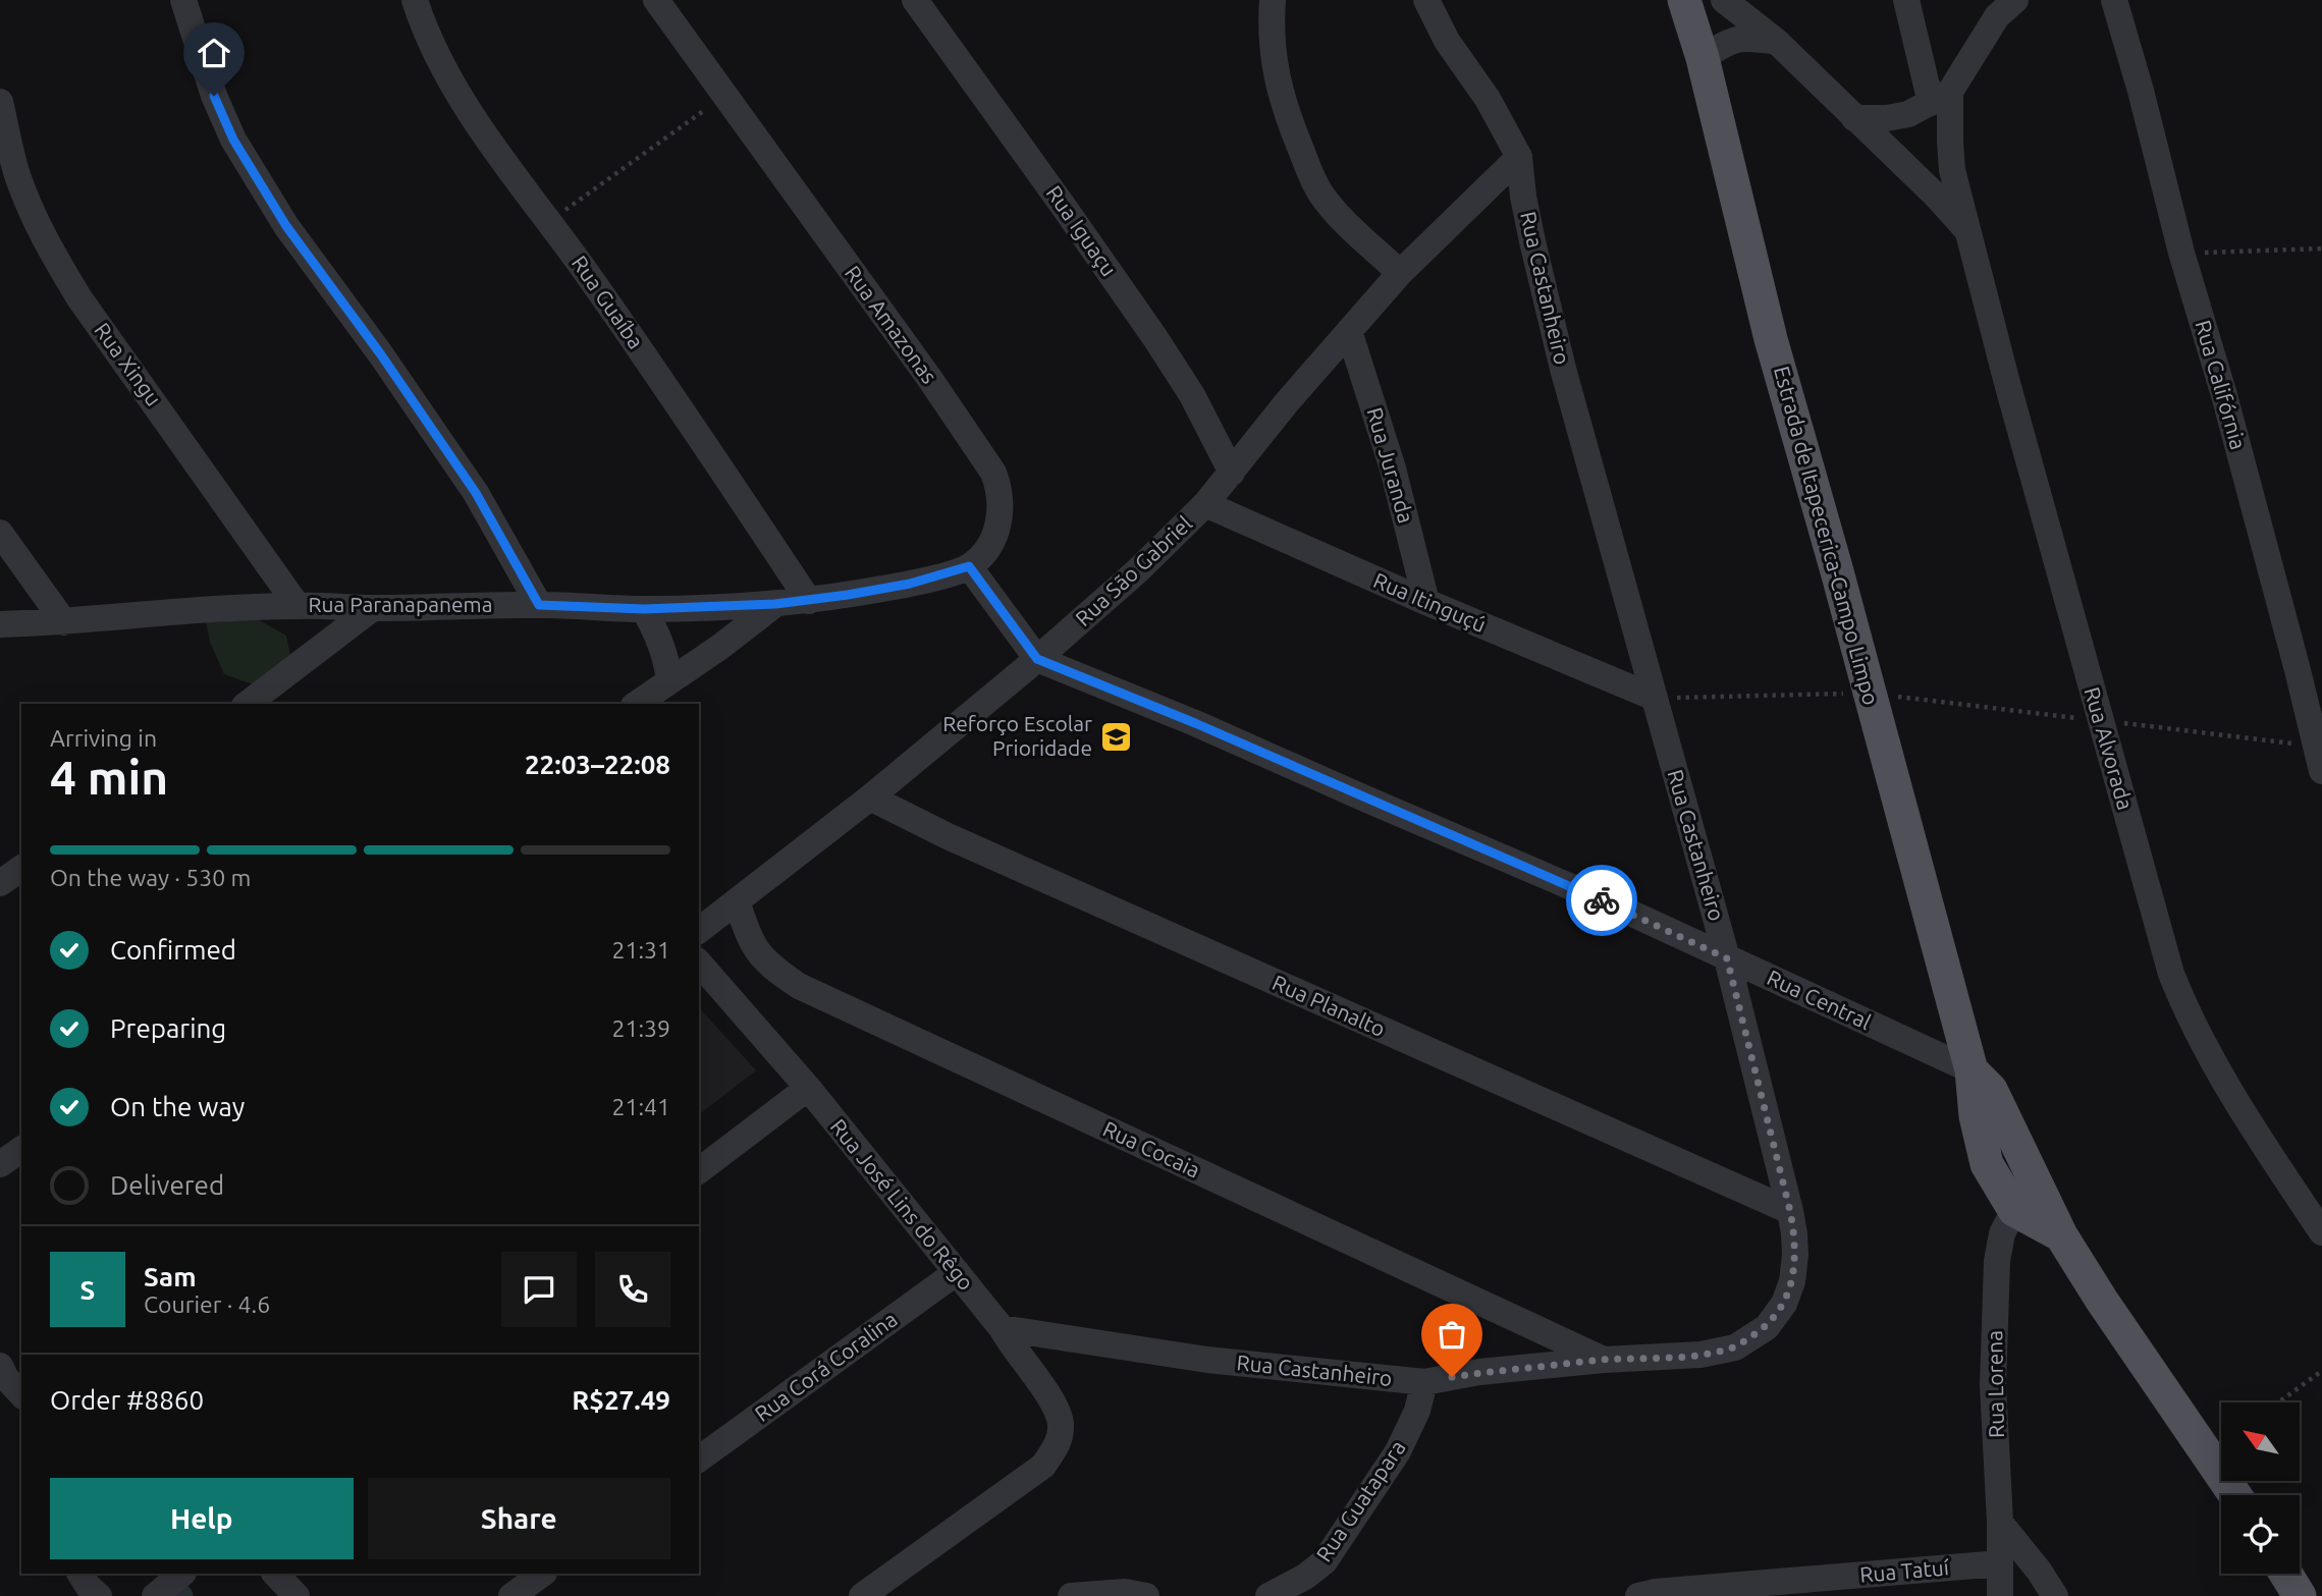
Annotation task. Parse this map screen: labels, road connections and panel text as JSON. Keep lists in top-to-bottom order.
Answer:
{
  "streets": {
    "main road": ["Estrada de Itapecerica-Campo Limpo"],
    "street": [
      "Rua Iguaçu",
      "Rua Castanheiro",
      "Rua Guaíba",
      "Rua Amazonas",
      "Rua Xingu",
      "Rua Califórnia",
      "Rua Juranda",
      "Rua São Gabriel",
      "Rua Itinguçú",
      "Rua Paranapanema",
      "Rua Alvorada",
      "Rua Central",
      "Rua Planalto",
      "Rua Cocaia",
      "Rua José Lins do Rêgo",
      "Rua Corá Coralina",
      "Rua Lorena",
      "Rua Guatapara",
      "Rua Tatuí"
    ]
  },
  "crossings": [
    ["Rua Iguaçu", "Rua São Gabriel"],
    ["Rua Castanheiro", "Rua São Gabriel"],
    ["Rua Castanheiro", "Rua Itinguçú"],
    ["Rua Castanheiro", "Rua Central"],
    ["Rua Castanheiro", "Rua Planalto"],
    ["Rua Castanheiro", "Rua Cocaia"],
    ["Rua Castanheiro", "Rua José Lins do Rêgo"],
    ["Rua Castanheiro", "Rua Guatapara"],
    ["Rua Guaíba", "Rua Paranapanema"],
    ["Rua Amazonas", "Rua Paranapanema"],
    ["Rua Xingu", "Rua Paranapanema"],
    ["Rua Juranda", "Rua São Gabriel"],
    ["Rua Juranda", "Rua Itinguçú"],
    ["Estrada de Itapecerica-Campo Limpo", "Rua Central"],
    ["Estrada de Itapecerica-Campo Limpo", "Rua Lorena"],
    ["Rua São Gabriel", "Rua Itinguçú"],
    ["Rua São Gabriel", "Rua Central"],
    ["Rua São Gabriel", "Rua Planalto"],
    ["Rua São Gabriel", "Rua Cocaia"],
    ["Rua José Lins do Rêgo", "Rua Corá Coralina"],
    ["Rua Lorena", "Rua Tatuí"]
  ],
  "places": {
    "school or university": ["Reforço Escolar Prioridade"]
  },
  "north": "top left",
  "page": {
    "heading": ["4 min", "Arriving in", "22:03–22:08"],
    "panel": [
      "Sam",
      "Courier · 4.6",
      "Order #8860",
      "R$27.49"
    ],
    "bar": "On the way · 530 m",
    "list": [
      ["Confirmed", "21:31"],
      ["Preparing", "21:39"],
      ["On the way", "21:41"],
      "Delivered"
    ],
    "round": "S",
    "buttons": ["Help", "Share"]
  }
}
